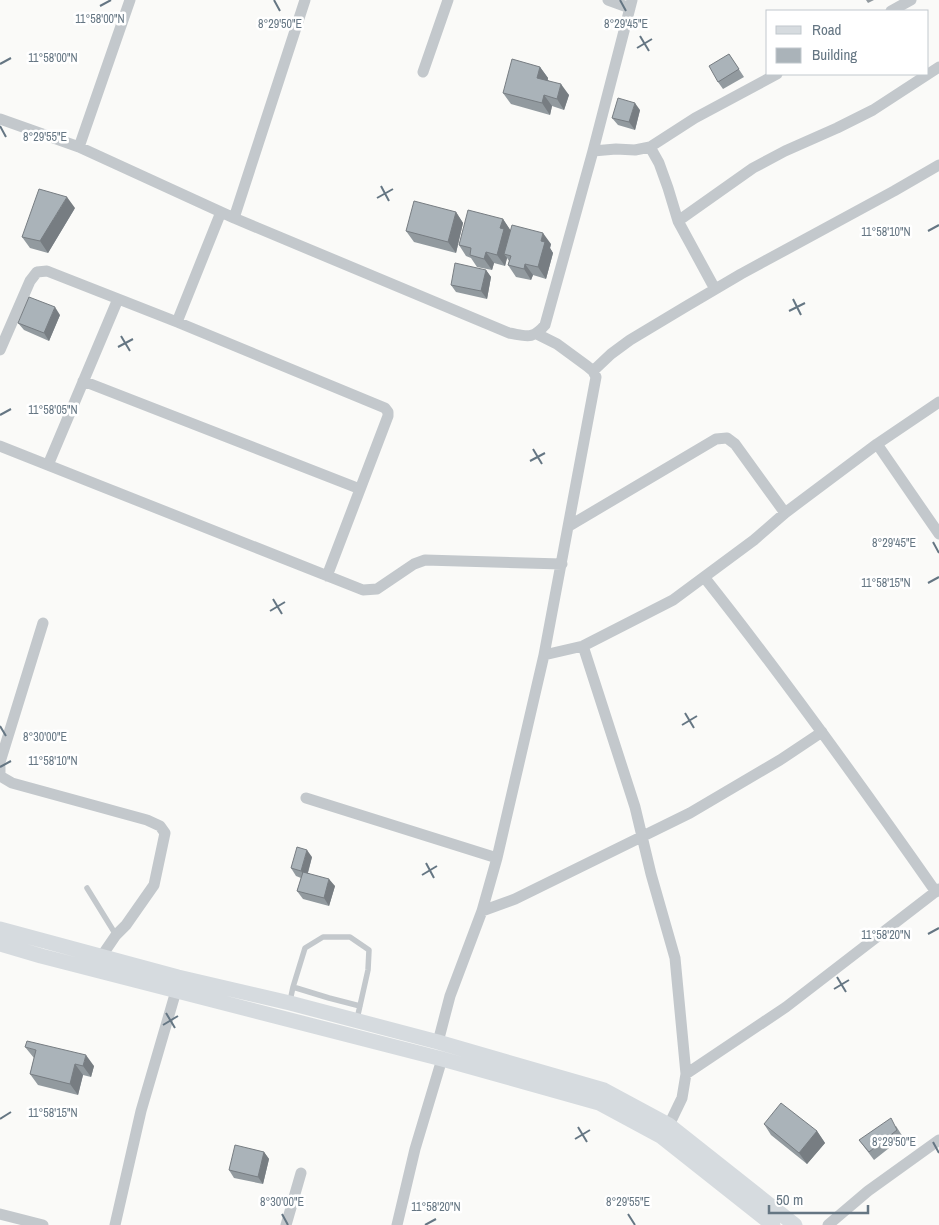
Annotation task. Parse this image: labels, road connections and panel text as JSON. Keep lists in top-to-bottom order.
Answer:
{
  "legend": ["Road", "Building"],
  "scale_bar": "50 m",
  "coordinates": [
    "11°58'00\"N",
    "8°29'50\"E",
    "8°29'45\"E",
    "8°29'55\"E",
    "11°58'10\"N",
    "11°58'05\"N",
    "11°58'15\"N",
    "8°30'00\"E",
    "11°58'20\"N"
  ]
}
